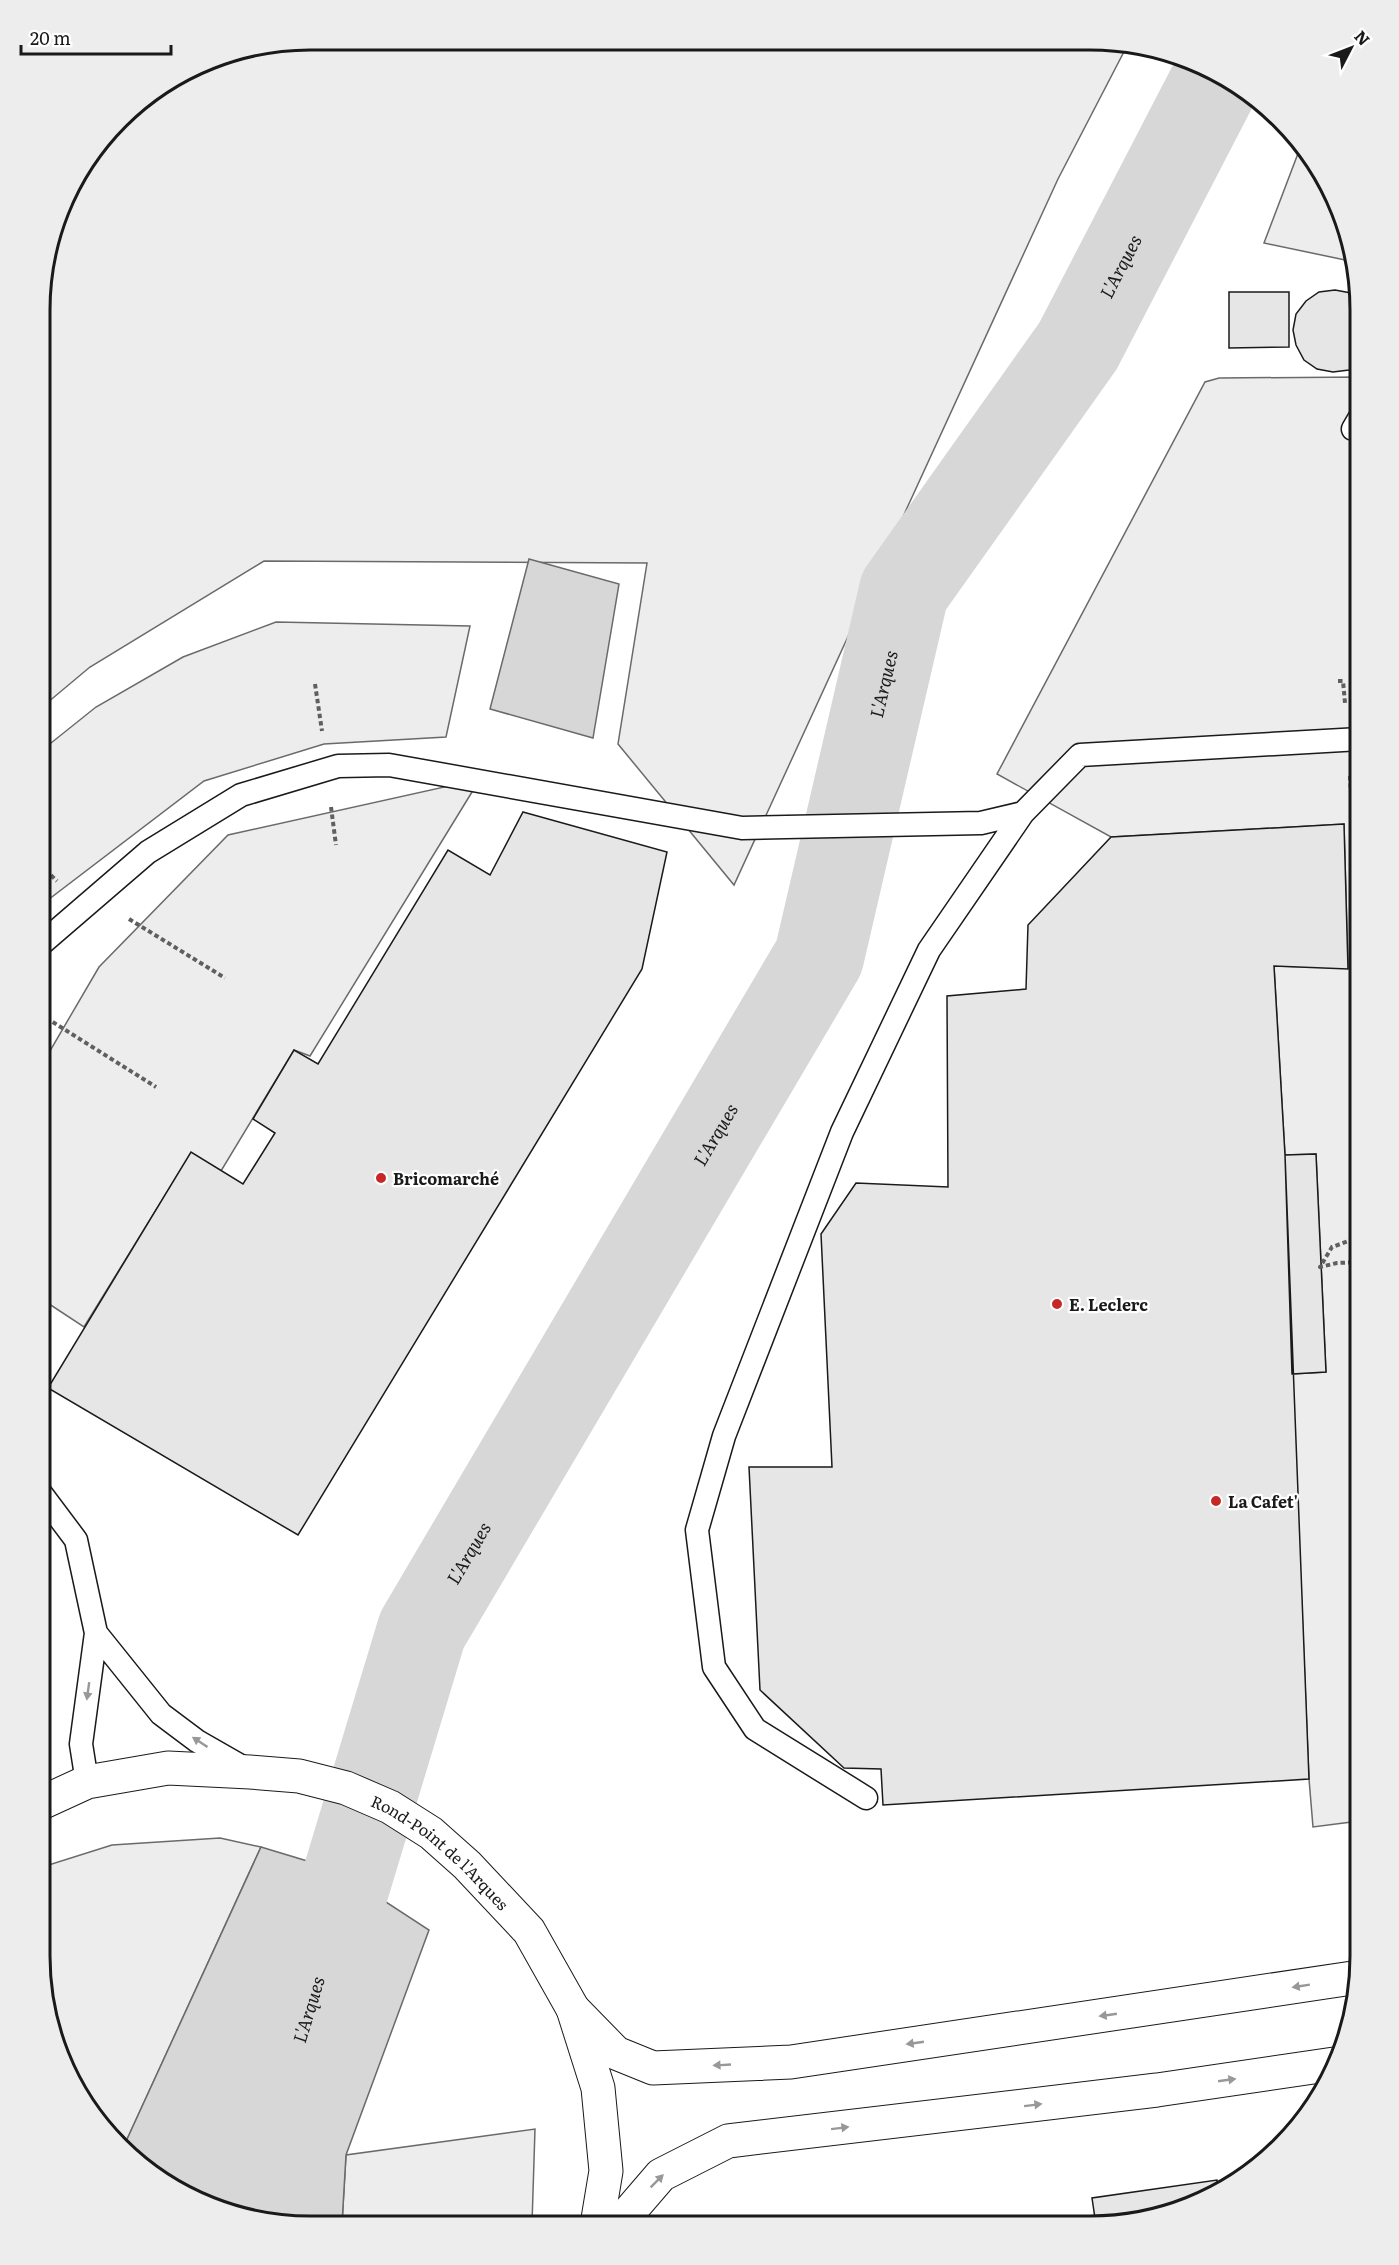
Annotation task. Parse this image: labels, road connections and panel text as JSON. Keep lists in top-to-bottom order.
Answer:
{
  "streets": {
    "main road": ["Rond-Point de l'Arques"]
  },
  "water": ["L'Arques"],
  "places": ["Bricomarché", "E. Leclerc", "La Cafet'"],
  "scale_bar": "20 m",
  "north": "top right"
}
